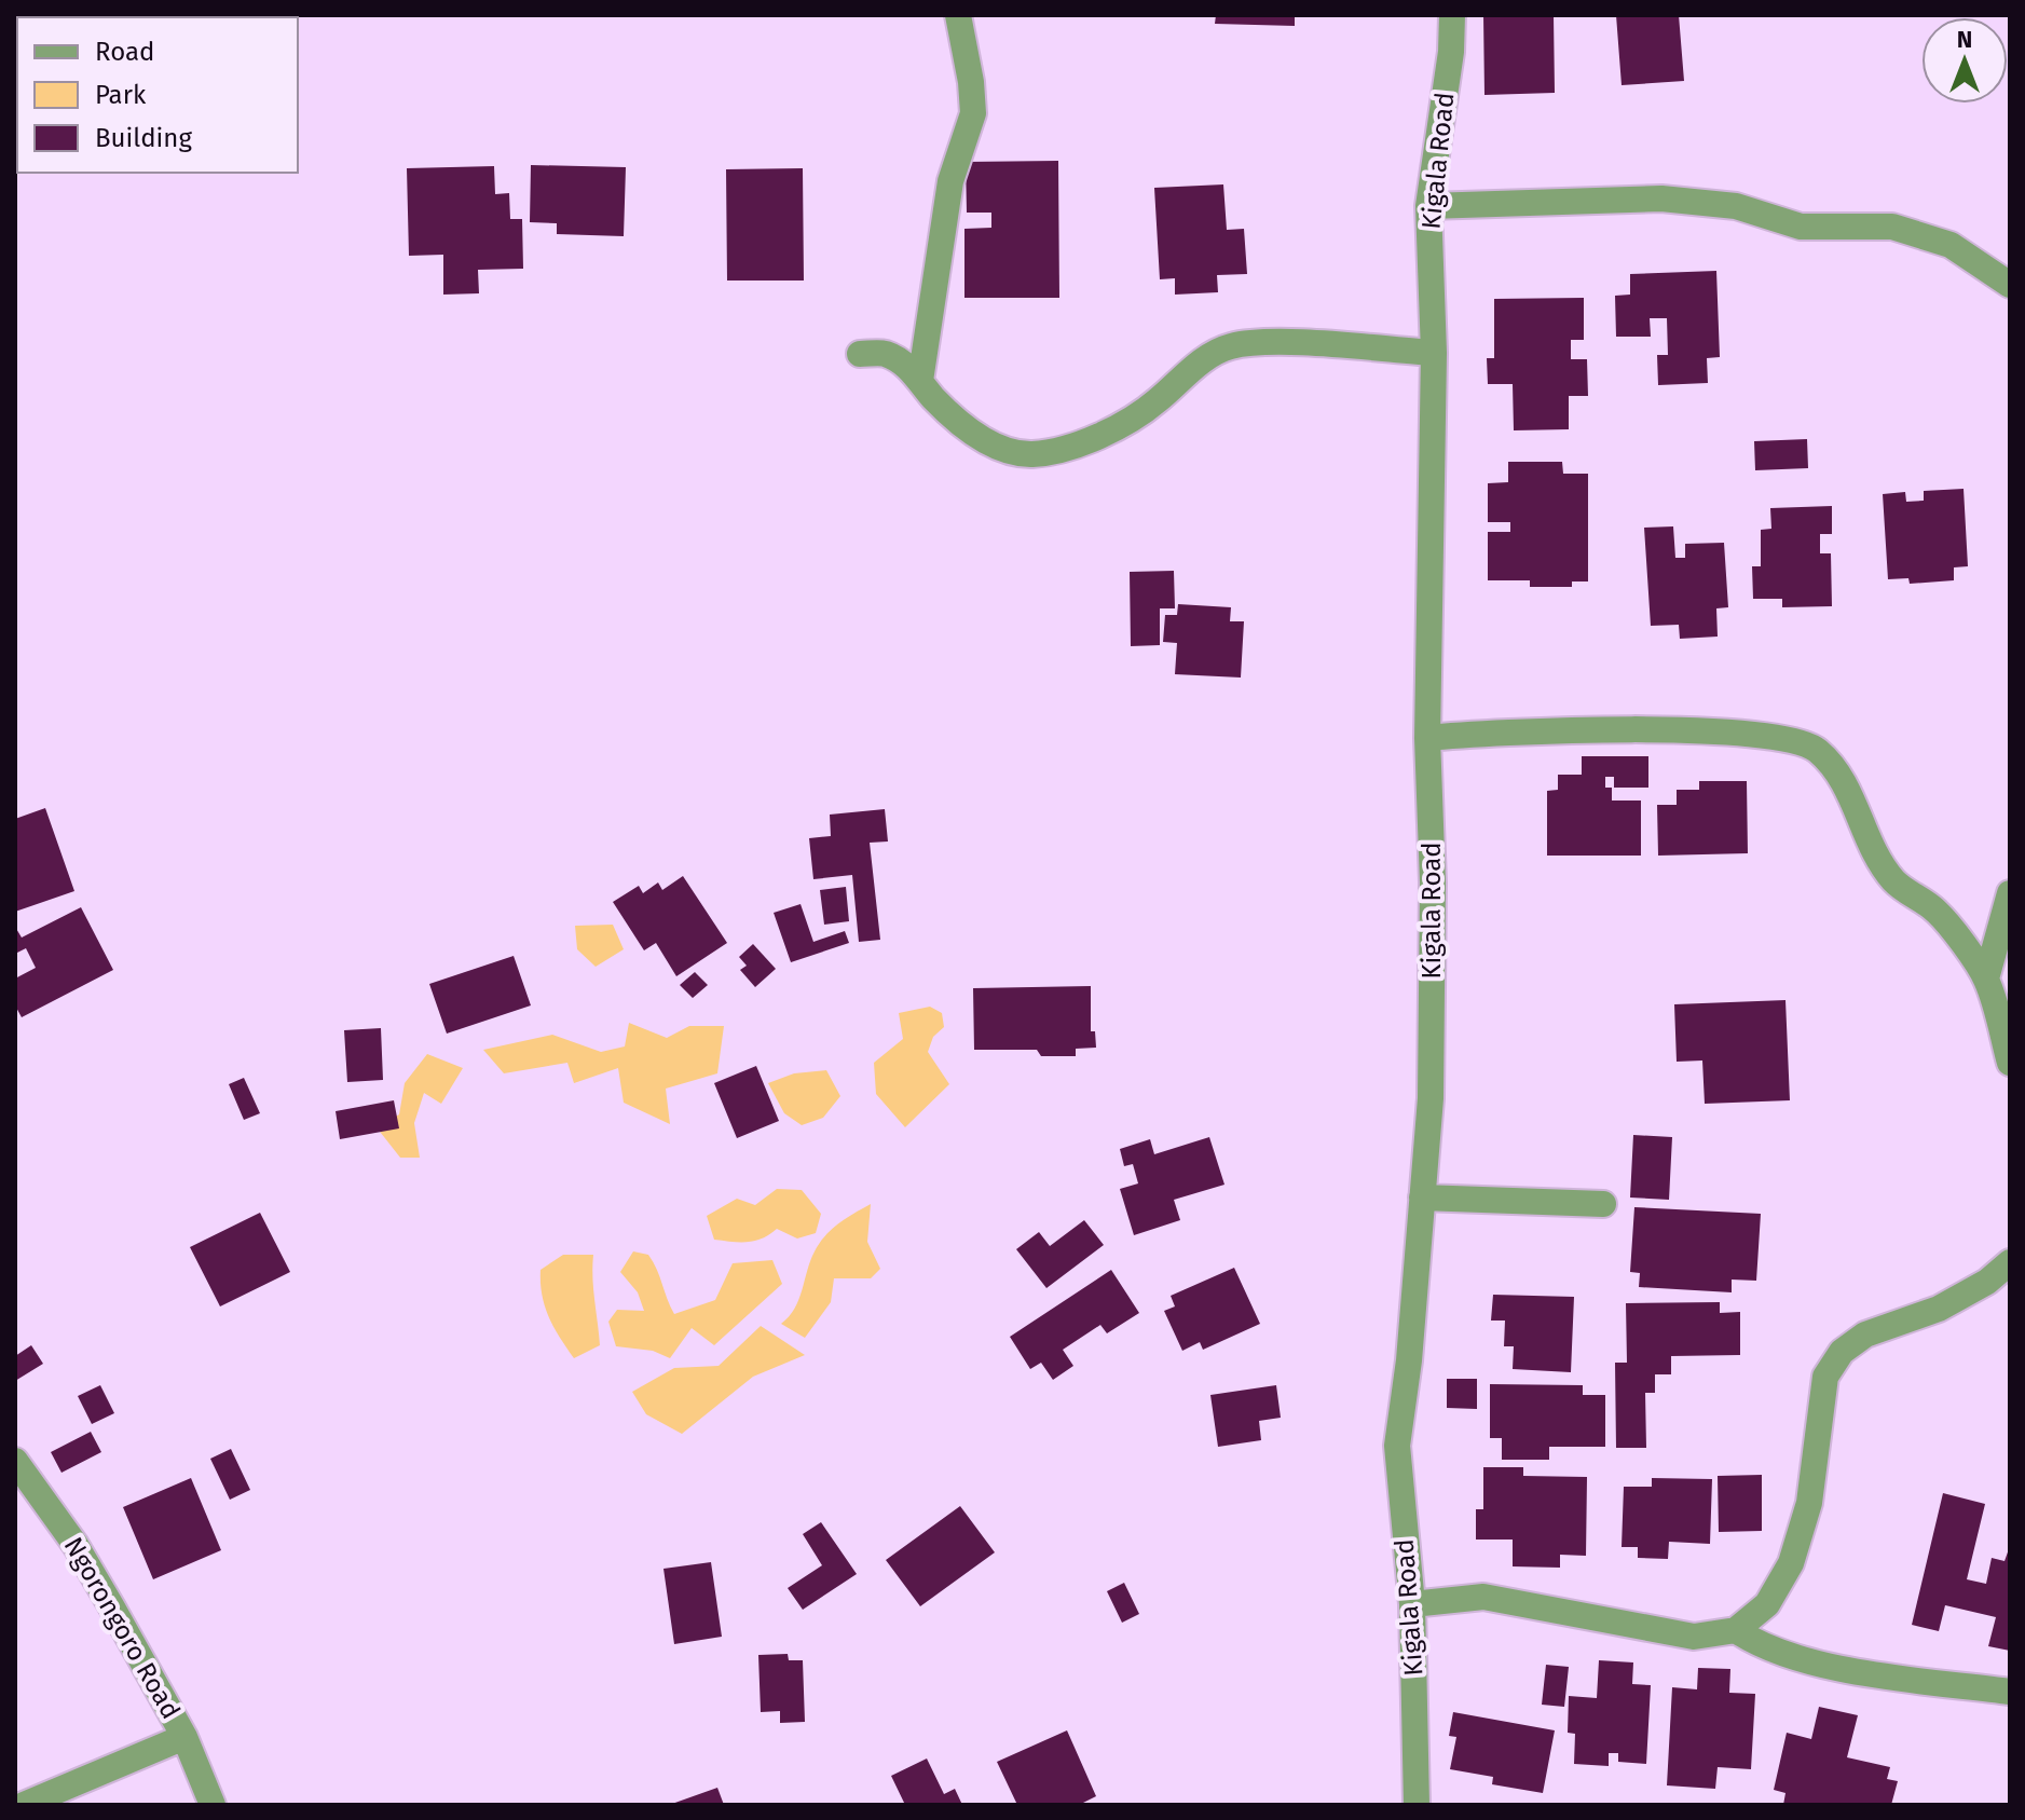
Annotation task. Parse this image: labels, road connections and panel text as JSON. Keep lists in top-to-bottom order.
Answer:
{
  "streets": {
    "street": ["Kigala Road", "Ngorongoro Road"]
  },
  "legend": ["Road", "Park", "Building"],
  "north": "top"
}
